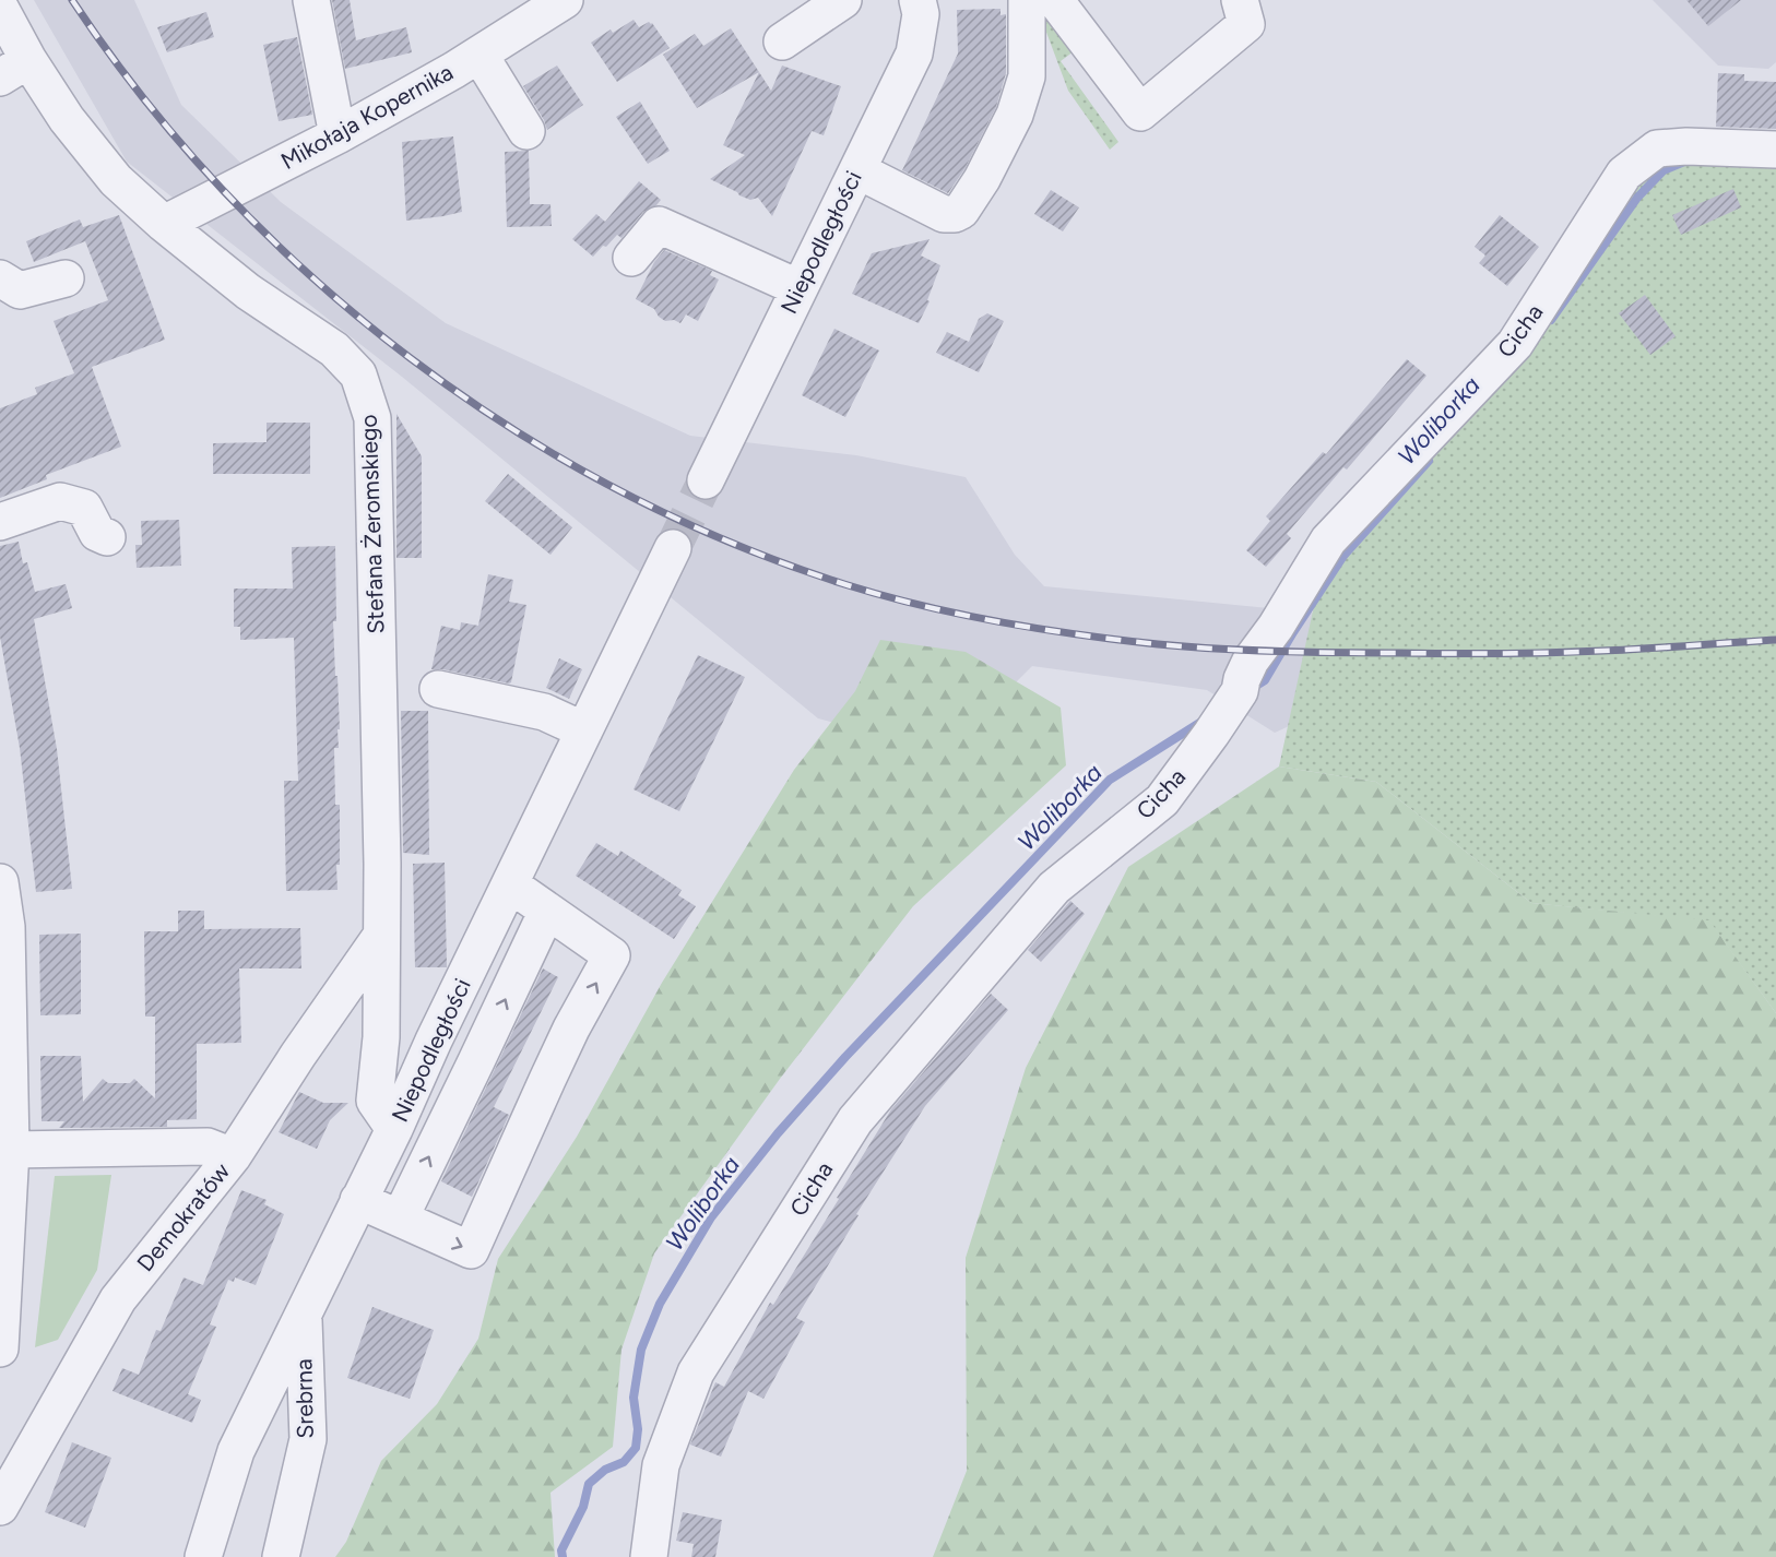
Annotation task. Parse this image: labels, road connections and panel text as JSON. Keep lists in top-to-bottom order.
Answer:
{
  "streets": {
    "street": [
      "Mikołaja Kopernika",
      "Niepodległości",
      "Cicha",
      "Stefana Żeromskiego",
      "Demokratów",
      "Srebrna"
    ]
  },
  "crossings": [
    ["Mikołaja Kopernika", "Stefana Żeromskiego"],
    ["Niepodległości", "Stefana Żeromskiego"],
    ["Niepodległości", "Srebrna"],
    ["Stefana Żeromskiego", "Demokratów"]
  ],
  "water": ["Woliborka"]
}
